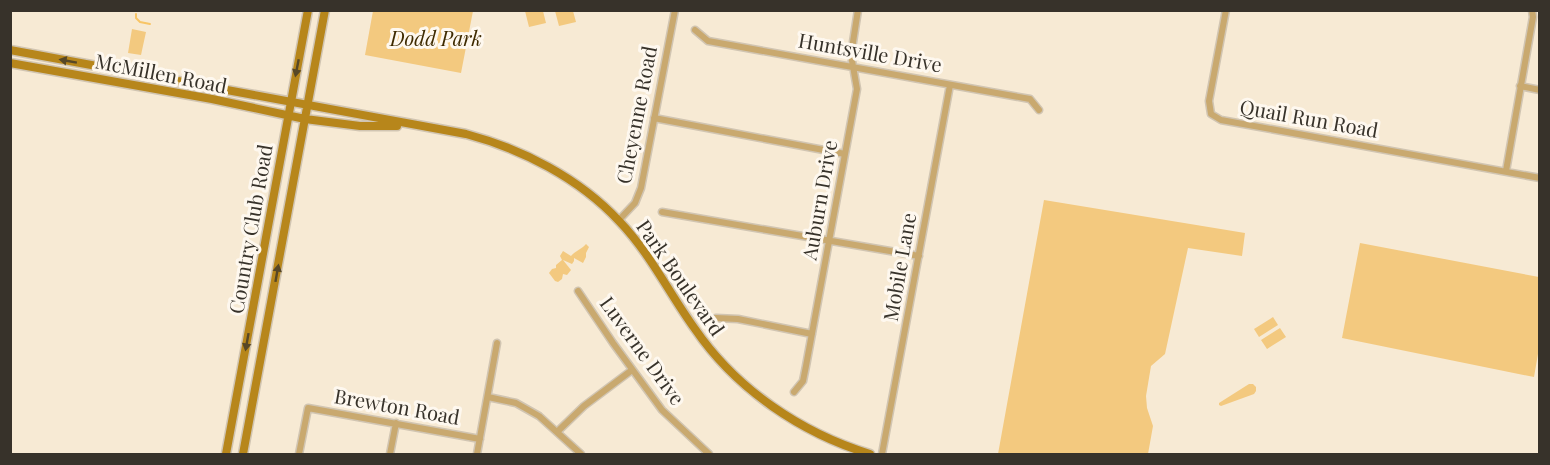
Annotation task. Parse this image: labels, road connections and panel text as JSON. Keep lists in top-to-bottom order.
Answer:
{
  "streets": {
    "main road": ["McMillen Road", "Country Club Road", "Park Boulevard"],
    "street": [
      "Huntsville Drive",
      "Cheyenne Road",
      "Quail Run Road",
      "Auburn Drive",
      "Mobile Lane",
      "Luverne Drive",
      "Brewton Road"
    ]
  },
  "crossings": [
    ["Huntsville Drive", "Auburn Drive"],
    ["Huntsville Drive", "Mobile Lane"],
    ["McMillen Road", "Country Club Road"],
    ["McMillen Road", "Park Boulevard"],
    ["Cheyenne Road", "Park Boulevard"],
    ["Country Club Road", "Park Boulevard"]
  ],
  "parks": ["Dodd Park"]
}
